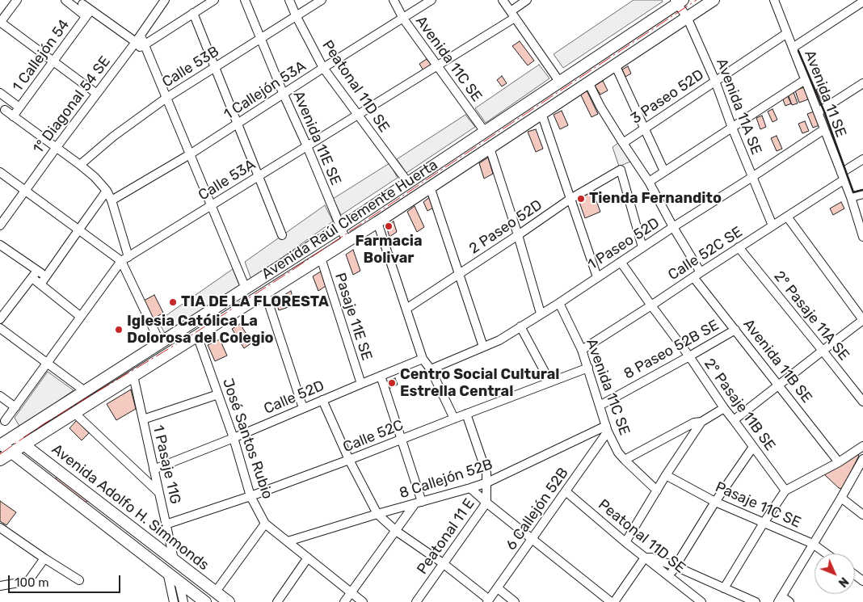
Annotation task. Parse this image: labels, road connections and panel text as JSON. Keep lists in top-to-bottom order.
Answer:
{
  "streets": {
    "main road": ["Avenida Raúl Clemente Huerta", "Avenida Adolfo H. Simmonds"],
    "street": [
      "1 Callejón 54",
      "Avenida 11C SE",
      "Calle 53B",
      "Peatonal 11D SE",
      "1 Callejón 53A",
      "Avenida 11 SE",
      "3 Paseo 52D",
      "1° Diagonal 54 SE",
      "Avenida 11A SE",
      "Avenida 11E SE",
      "Calle 53A",
      "2 Paseo 52D",
      "1 Paseo 52D",
      "Calle 52C SE",
      "2° Pasaje 11A SE",
      "Pasaje 11E SE",
      "8 Paseo 52B SE",
      "Avenida 11B SE",
      "Calle 52D",
      "2° Pasaje 11B SE",
      "Calle 52C",
      "José Santos Rubio",
      "1 Pasaje 11G",
      "8 Callejón 52B",
      "Pasaje 11C SE",
      "6 Callejón 52B",
      "Peatonal 11 E"
    ]
  },
  "crossings": [
    ["Avenida 11C SE", "1 Callejón 53A"],
    ["Avenida 11C SE", "Calle 53A"],
    ["Avenida 11C SE", "Avenida Raúl Clemente Huerta"],
    ["Avenida 11C SE", "1 Paseo 52D"],
    ["Avenida 11C SE", "Calle 52C SE"],
    ["Avenida 11C SE", "8 Paseo 52B SE"],
    ["Avenida 11C SE", "Calle 52C"],
    ["Avenida 11C SE", "8 Callejón 52B"],
    ["Avenida 11C SE", "6 Callejón 52B"],
    ["Calle 53B", "Peatonal 11D SE"],
    ["Calle 53B", "Avenida 11E SE"],
    ["Peatonal 11D SE", "1 Callejón 53A"],
    ["Peatonal 11D SE", "Calle 53A"],
    ["Peatonal 11D SE", "Avenida Raúl Clemente Huerta"],
    ["Peatonal 11D SE", "6 Callejón 52B"],
    ["1 Callejón 53A", "Avenida 11E SE"],
    ["Avenida 11 SE", "3 Paseo 52D"],
    ["Avenida 11 SE", "1 Paseo 52D"],
    ["Avenida 11 SE", "Calle 52C SE"],
    ["3 Paseo 52D", "Avenida 11A SE"],
    ["3 Paseo 52D", "Avenida 11B SE"],
    ["Avenida 11A SE", "Avenida Raúl Clemente Huerta"],
    ["Avenida 11A SE", "1 Paseo 52D"],
    ["Avenida 11A SE", "Calle 52C SE"],
    ["Avenida 11E SE", "Calle 53A"],
    ["Avenida 11E SE", "Avenida Raúl Clemente Huerta"],
    ["Avenida Raúl Clemente Huerta", "Pasaje 11E SE"],
    ["Avenida Raúl Clemente Huerta", "Avenida 11B SE"],
    ["Avenida Raúl Clemente Huerta", "José Santos Rubio"],
    ["Avenida Raúl Clemente Huerta", "1 Pasaje 11G"],
    ["Avenida Raúl Clemente Huerta", "Avenida Adolfo H. Simmonds"],
    ["2 Paseo 52D", "1 Paseo 52D"],
    ["1 Paseo 52D", "Avenida 11B SE"],
    ["1 Paseo 52D", "2° Pasaje 11B SE"],
    ["Calle 52C SE", "2° Pasaje 11A SE"],
    ["Calle 52C SE", "Avenida 11B SE"],
    ["Calle 52C SE", "2° Pasaje 11B SE"],
    ["Pasaje 11E SE", "Calle 52D"],
    ["8 Paseo 52B SE", "Avenida 11B SE"],
    ["8 Paseo 52B SE", "2° Pasaje 11B SE"],
    ["Calle 52D", "José Santos Rubio"],
    ["Calle 52D", "1 Pasaje 11G"],
    ["Calle 52C", "José Santos Rubio"],
    ["Calle 52C", "1 Pasaje 11G"],
    ["Calle 52C", "Peatonal 11 E"],
    ["José Santos Rubio", "8 Callejón 52B"],
    ["1 Pasaje 11G", "Avenida Adolfo H. Simmonds"],
    ["8 Callejón 52B", "6 Callejón 52B"],
    ["8 Callejón 52B", "Peatonal 11 E"]
  ],
  "places": [
    "Tienda Fernandito",
    "Farmacia Bolivar",
    "TIA DE LA FLORESTA",
    "Iglesia Católica La Dolorosa del Colegio",
    "Centro Social Cultural Estrella Central"
  ],
  "scale_bar": "100 m",
  "north": "bottom right"
}
